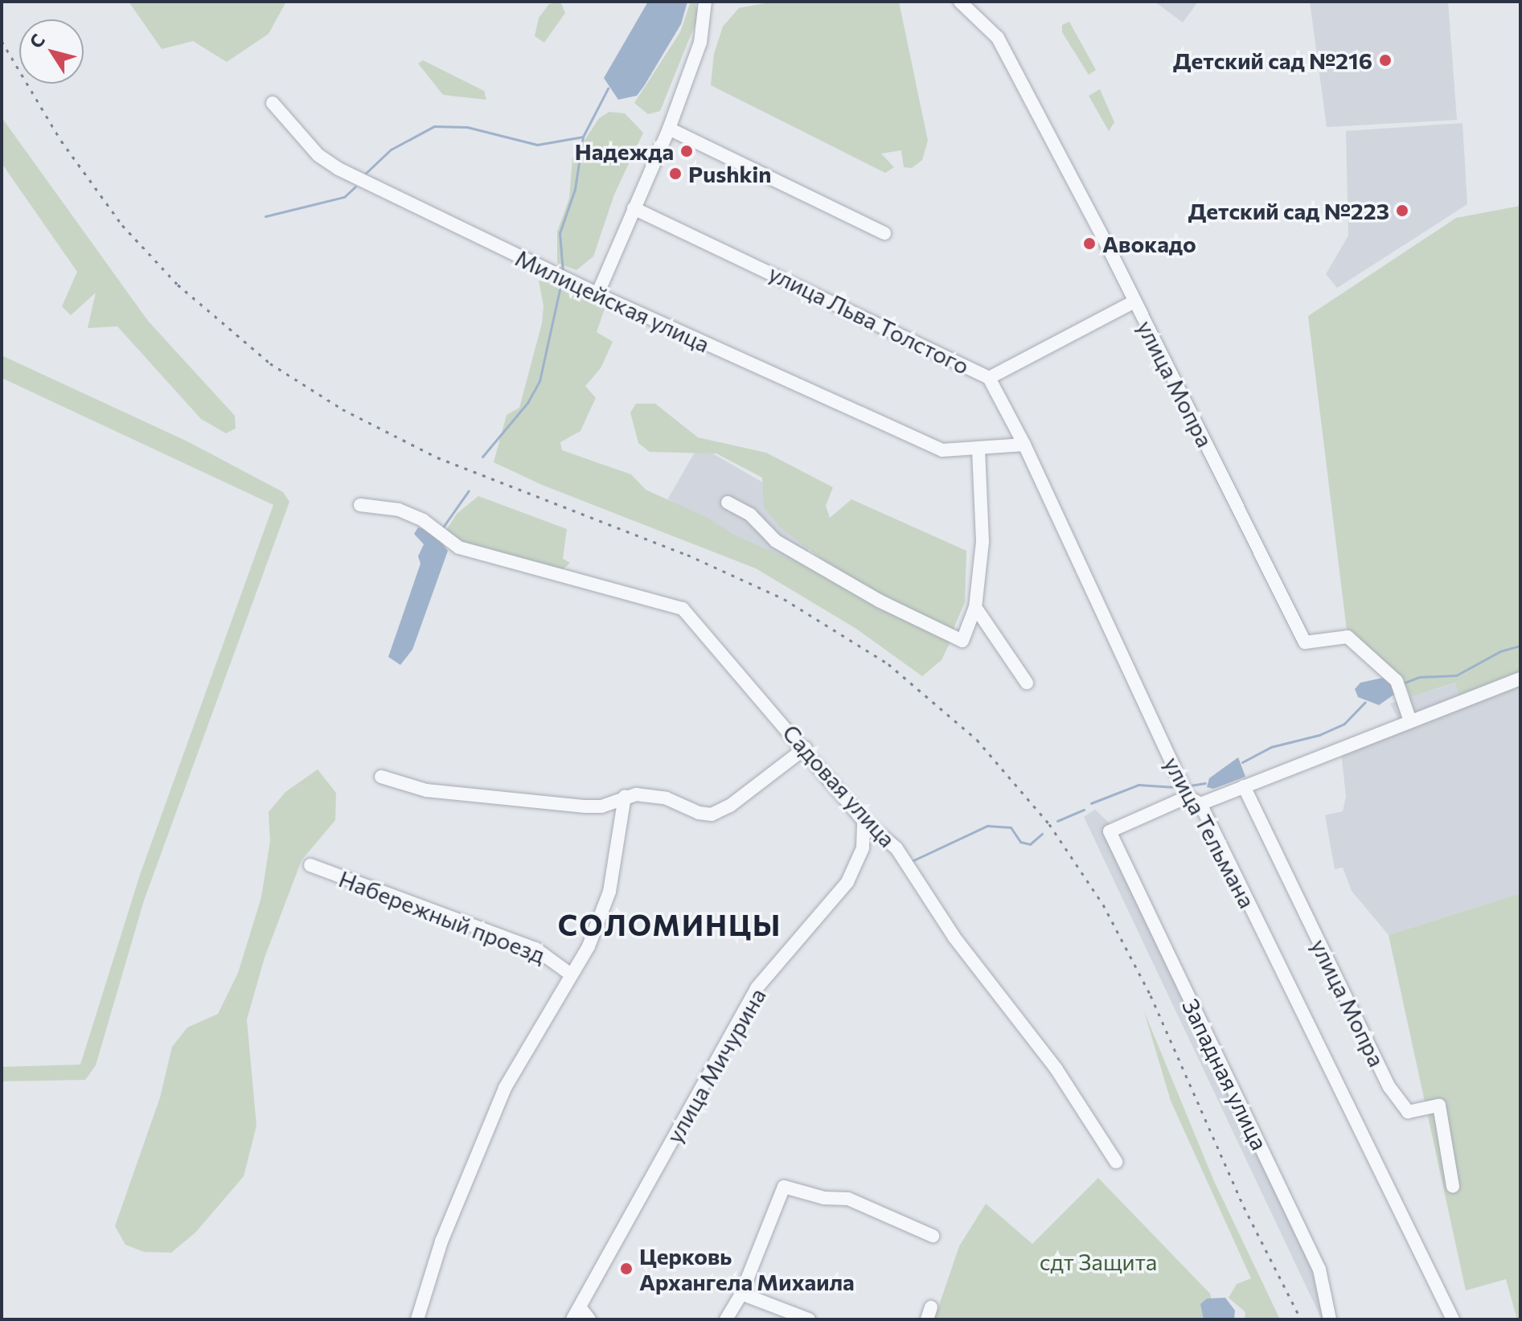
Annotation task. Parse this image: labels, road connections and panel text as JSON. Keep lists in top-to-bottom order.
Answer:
{
  "streets": {
    "street": [
      "Милицейская улица",
      "улица Льва Толстого",
      "улица Мопра",
      "Садовая улица",
      "улица Тельмана",
      "Набережный проезд",
      "улица Мичурина",
      "Западная улица"
    ]
  },
  "crossings": [
    ["Милицейская улица", "улица Тельмана"],
    ["улица Льва Толстого", "улица Мопра"],
    ["улица Льва Толстого", "улица Тельмана"],
    ["Садовая улица", "улица Мичурина"],
    ["улица Тельмана", "Западная улица"]
  ],
  "districts": ["СОЛОМИНЦЫ"],
  "parks": ["сдт Защита"],
  "places": [
    "Детский сад №216",
    "Надежда",
    "Pushkin",
    "Детский сад №223",
    "Авокадо",
    "Церковь Архангела Михаила"
  ],
  "north": "top left"
}
